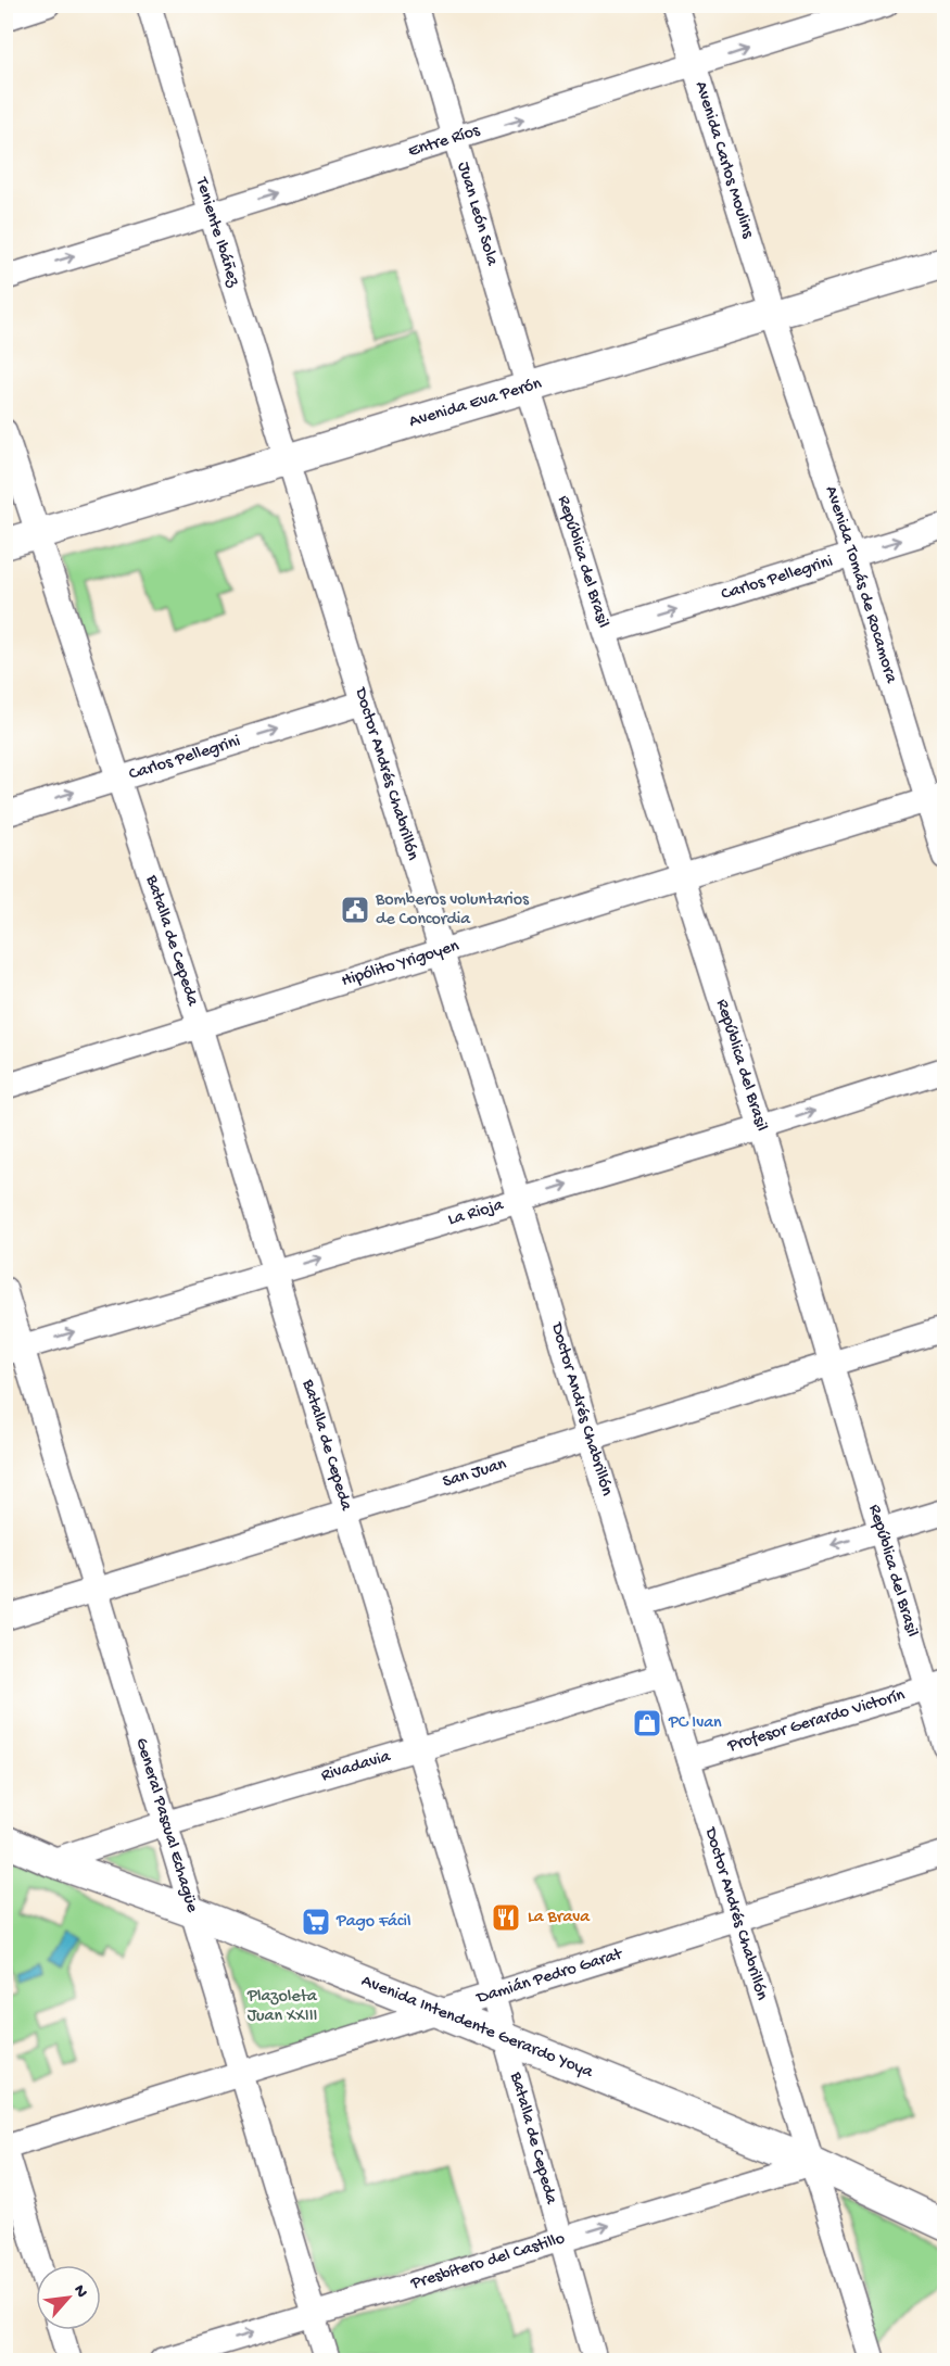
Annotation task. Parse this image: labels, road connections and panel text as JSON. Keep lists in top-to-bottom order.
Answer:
{
  "streets": {
    "main road": ["Avenida Eva Perón", "Avenida Intendente Gerardo Yoya"],
    "street": [
      "Entre Ríos",
      "Avenida Carlos Moulins",
      "Juan León Sola",
      "Teniente Ibáñez",
      "República del Brasil",
      "Carlos Pellegrini",
      "Avenida Tomás de Rocamora",
      "Doctor Andrés Chabrillón",
      "Batalla de Cepeda",
      "Hipólito Yrigoyen",
      "La Rioja",
      "San Juan",
      "Profesor Gerardo Victorín",
      "Rivadavia",
      "General Pascual Echagüe",
      "Damián Pedro Garat",
      "Presbítero del Castillo"
    ]
  },
  "crossings": [
    ["Entre Ríos", "Avenida Carlos Moulins"],
    ["Entre Ríos", "Juan León Sola"],
    ["Entre Ríos", "Teniente Ibáñez"],
    ["Avenida Carlos Moulins", "Avenida Eva Perón"],
    ["Avenida Carlos Moulins", "Avenida Tomás de Rocamora"],
    ["Juan León Sola", "Avenida Eva Perón"],
    ["Juan León Sola", "República del Brasil"],
    ["Teniente Ibáñez", "Avenida Eva Perón"],
    ["Teniente Ibáñez", "Doctor Andrés Chabrillón"],
    ["Avenida Eva Perón", "República del Brasil"],
    ["Avenida Eva Perón", "Avenida Tomás de Rocamora"],
    ["Avenida Eva Perón", "Doctor Andrés Chabrillón"],
    ["Avenida Eva Perón", "Batalla de Cepeda"],
    ["República del Brasil", "Carlos Pellegrini"],
    ["República del Brasil", "Hipólito Yrigoyen"],
    ["República del Brasil", "La Rioja"],
    ["República del Brasil", "San Juan"],
    ["República del Brasil", "Profesor Gerardo Victorín"],
    ["Carlos Pellegrini", "Avenida Tomás de Rocamora"],
    ["Carlos Pellegrini", "Doctor Andrés Chabrillón"],
    ["Carlos Pellegrini", "Batalla de Cepeda"],
    ["Avenida Tomás de Rocamora", "Hipólito Yrigoyen"],
    ["Doctor Andrés Chabrillón", "Hipólito Yrigoyen"],
    ["Doctor Andrés Chabrillón", "La Rioja"],
    ["Doctor Andrés Chabrillón", "San Juan"],
    ["Doctor Andrés Chabrillón", "Profesor Gerardo Victorín"],
    ["Doctor Andrés Chabrillón", "Rivadavia"],
    ["Doctor Andrés Chabrillón", "Damián Pedro Garat"],
    ["Doctor Andrés Chabrillón", "Avenida Intendente Gerardo Yoya"],
    ["Doctor Andrés Chabrillón", "Presbítero del Castillo"],
    ["Batalla de Cepeda", "Hipólito Yrigoyen"],
    ["Batalla de Cepeda", "La Rioja"],
    ["Batalla de Cepeda", "San Juan"],
    ["Batalla de Cepeda", "Rivadavia"],
    ["Batalla de Cepeda", "Damián Pedro Garat"],
    ["Batalla de Cepeda", "Avenida Intendente Gerardo Yoya"],
    ["Batalla de Cepeda", "Presbítero del Castillo"],
    ["La Rioja", "General Pascual Echagüe"],
    ["San Juan", "General Pascual Echagüe"],
    ["Rivadavia", "General Pascual Echagüe"],
    ["Rivadavia", "Avenida Intendente Gerardo Yoya"],
    ["General Pascual Echagüe", "Damián Pedro Garat"],
    ["General Pascual Echagüe", "Avenida Intendente Gerardo Yoya"],
    ["General Pascual Echagüe", "Presbítero del Castillo"],
    ["Damián Pedro Garat", "Avenida Intendente Gerardo Yoya"],
    ["Avenida Intendente Gerardo Yoya", "Presbítero del Castillo"]
  ],
  "one_way": [
    "Entre Ríos",
    "Carlos Pellegrini",
    "La Rioja",
    "Presbítero del Castillo"
  ],
  "parks": ["Plazoleta Juan XXIII"],
  "places": {
    "public building": ["Bomberos voluntarios de Concordia"],
    "shop": ["PC Ivan"],
    "restaurant": ["La Brava"],
    "supermarket": ["Pago Fácil"]
  },
  "north": "top right"
}
